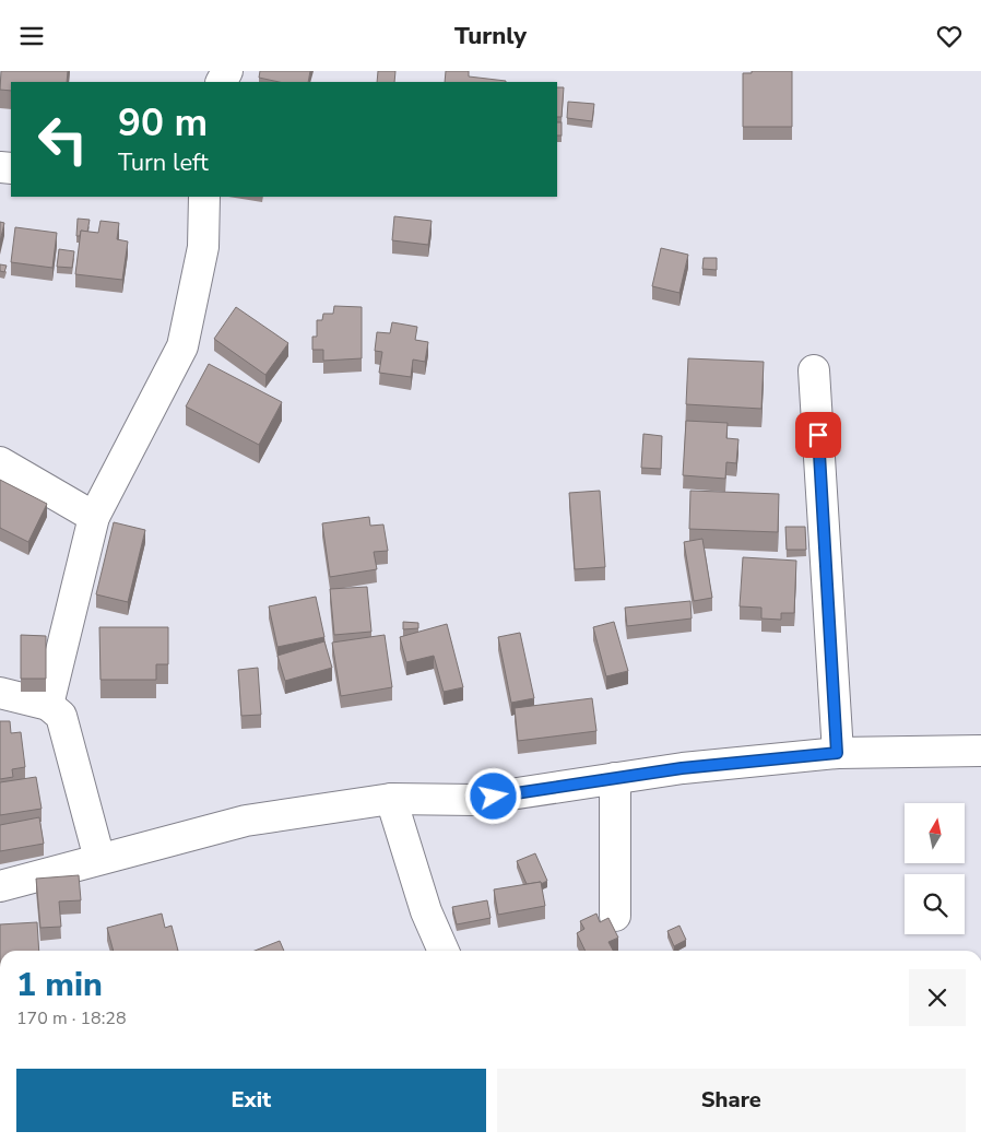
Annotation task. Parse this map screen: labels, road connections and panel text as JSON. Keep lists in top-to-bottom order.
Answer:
{
  "north": "top",
  "page": {
    "header": "Turnly",
    "turn": ["90 m", "Turn left"],
    "heading": ["1 min", "170 m · 18:28"],
    "buttons": ["Exit", "Share"]
  }
}
